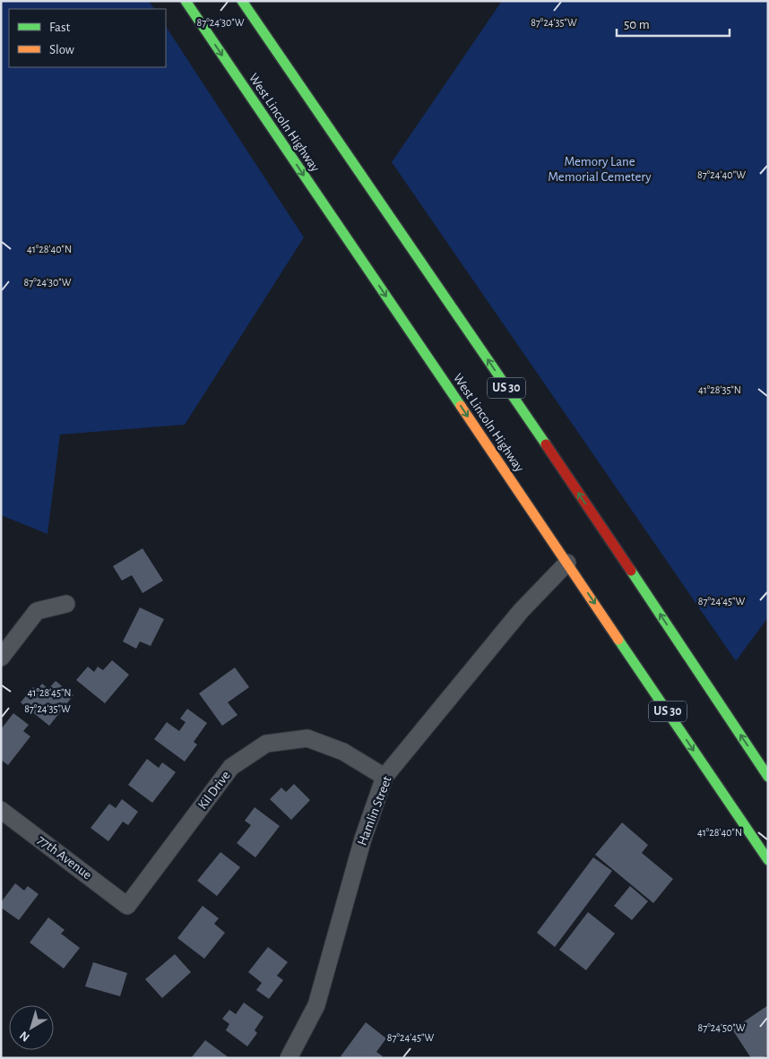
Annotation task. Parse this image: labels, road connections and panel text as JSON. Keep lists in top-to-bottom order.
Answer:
{
  "streets": {
    "main road": ["West Lincoln Highway", "US 30"],
    "street": ["Kil Drive", "Hamlin Street", "77th Avenue"]
  },
  "crossings": [
    ["West Lincoln Highway", "Hamlin Street"],
    ["Kil Drive", "Hamlin Street"],
    ["Kil Drive", "77th Avenue"]
  ],
  "parks": ["Memory Lane Memorial Cemetery"],
  "legend": ["Fast", "Slow"],
  "scale_bar": "50 m",
  "north": "bottom left",
  "coordinates": [
    "87°24'30\"W",
    "87°24'35\"W",
    "87°24'40\"W",
    "41°28'40\"N",
    "41°28'35\"N",
    "87°24'45\"W",
    "41°28'45\"N",
    "87°24'50\"W"
  ]
}
